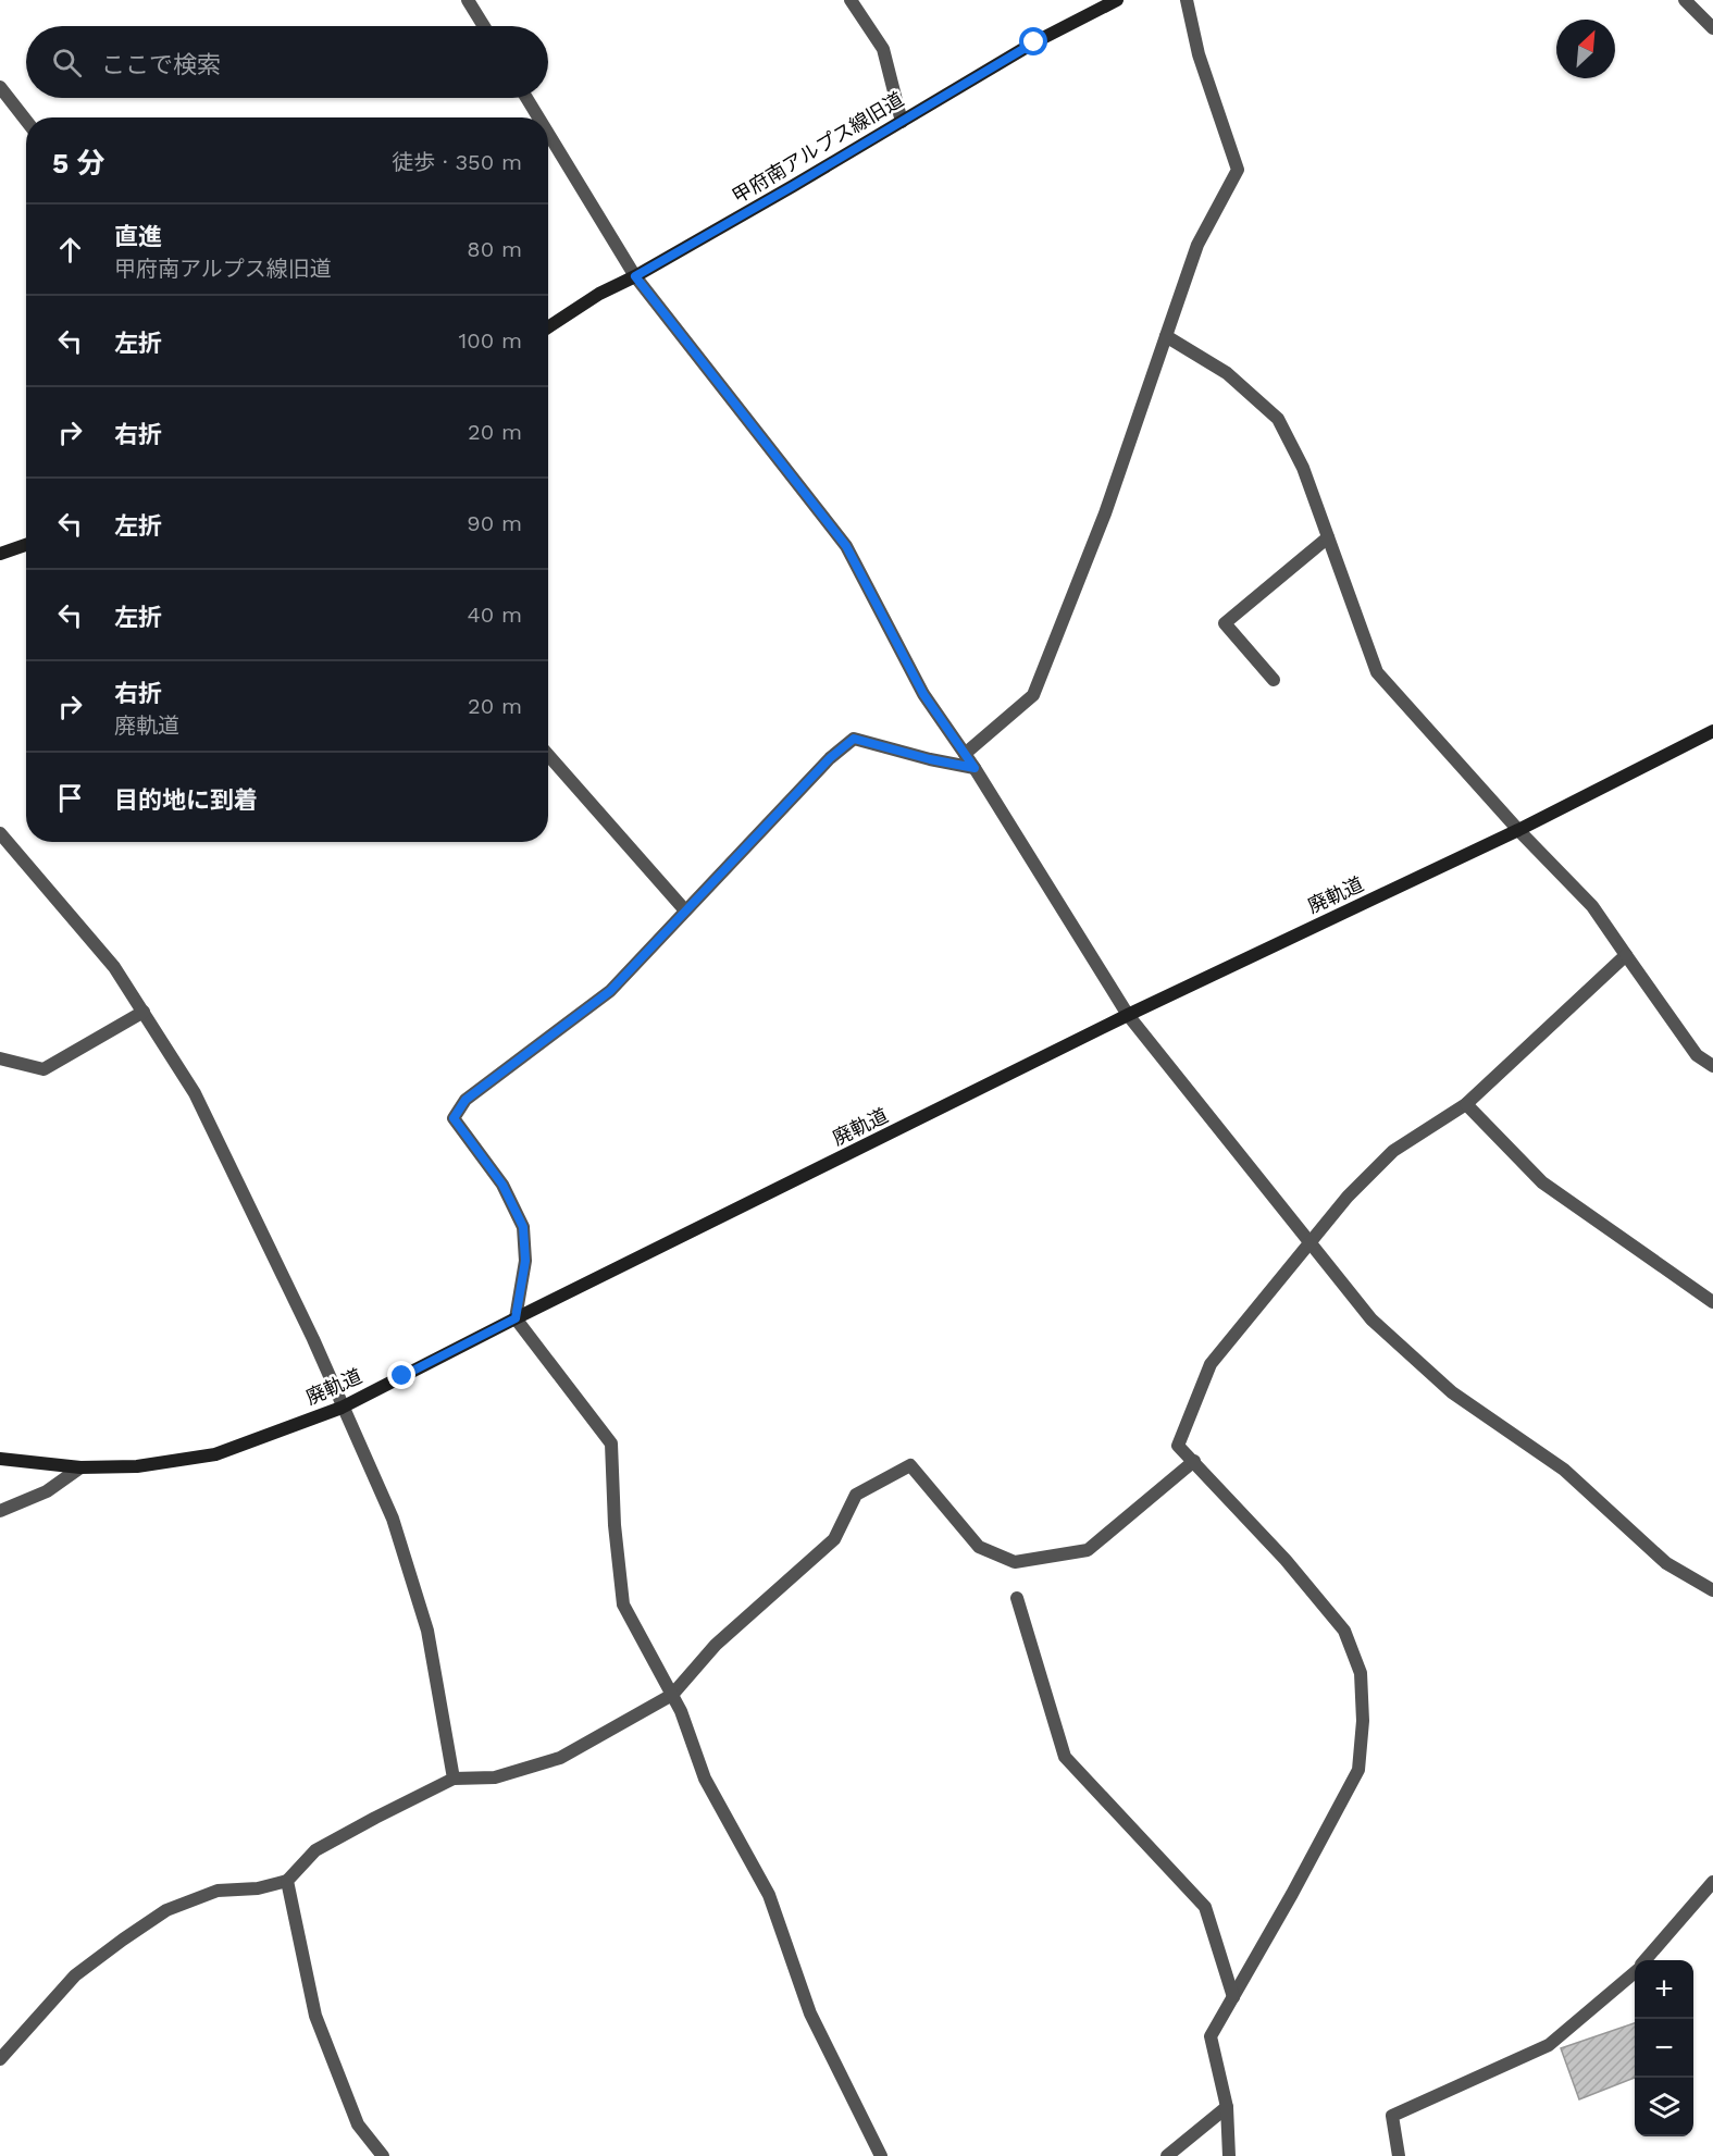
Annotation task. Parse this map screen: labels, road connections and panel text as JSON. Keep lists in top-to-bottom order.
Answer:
{
  "streets": {
    "street": ["甲府南アルプス線旧道", "廃軌道"]
  },
  "north": "top right",
  "page": {
    "search": "ここで検索",
    "heading": ["5 分", "徒歩 · 350 m"],
    "list": [
      ["直進", "甲府南アルプス線旧道", "80 m"],
      ["左折", "100 m"],
      ["右折", "20 m"],
      ["左折", "90 m"],
      ["左折", "40 m"],
      ["右折", "廃軌道", "20 m"],
      "目的地に到着"
    ],
    "map_buttons": ["+", "−"]
  }
}
